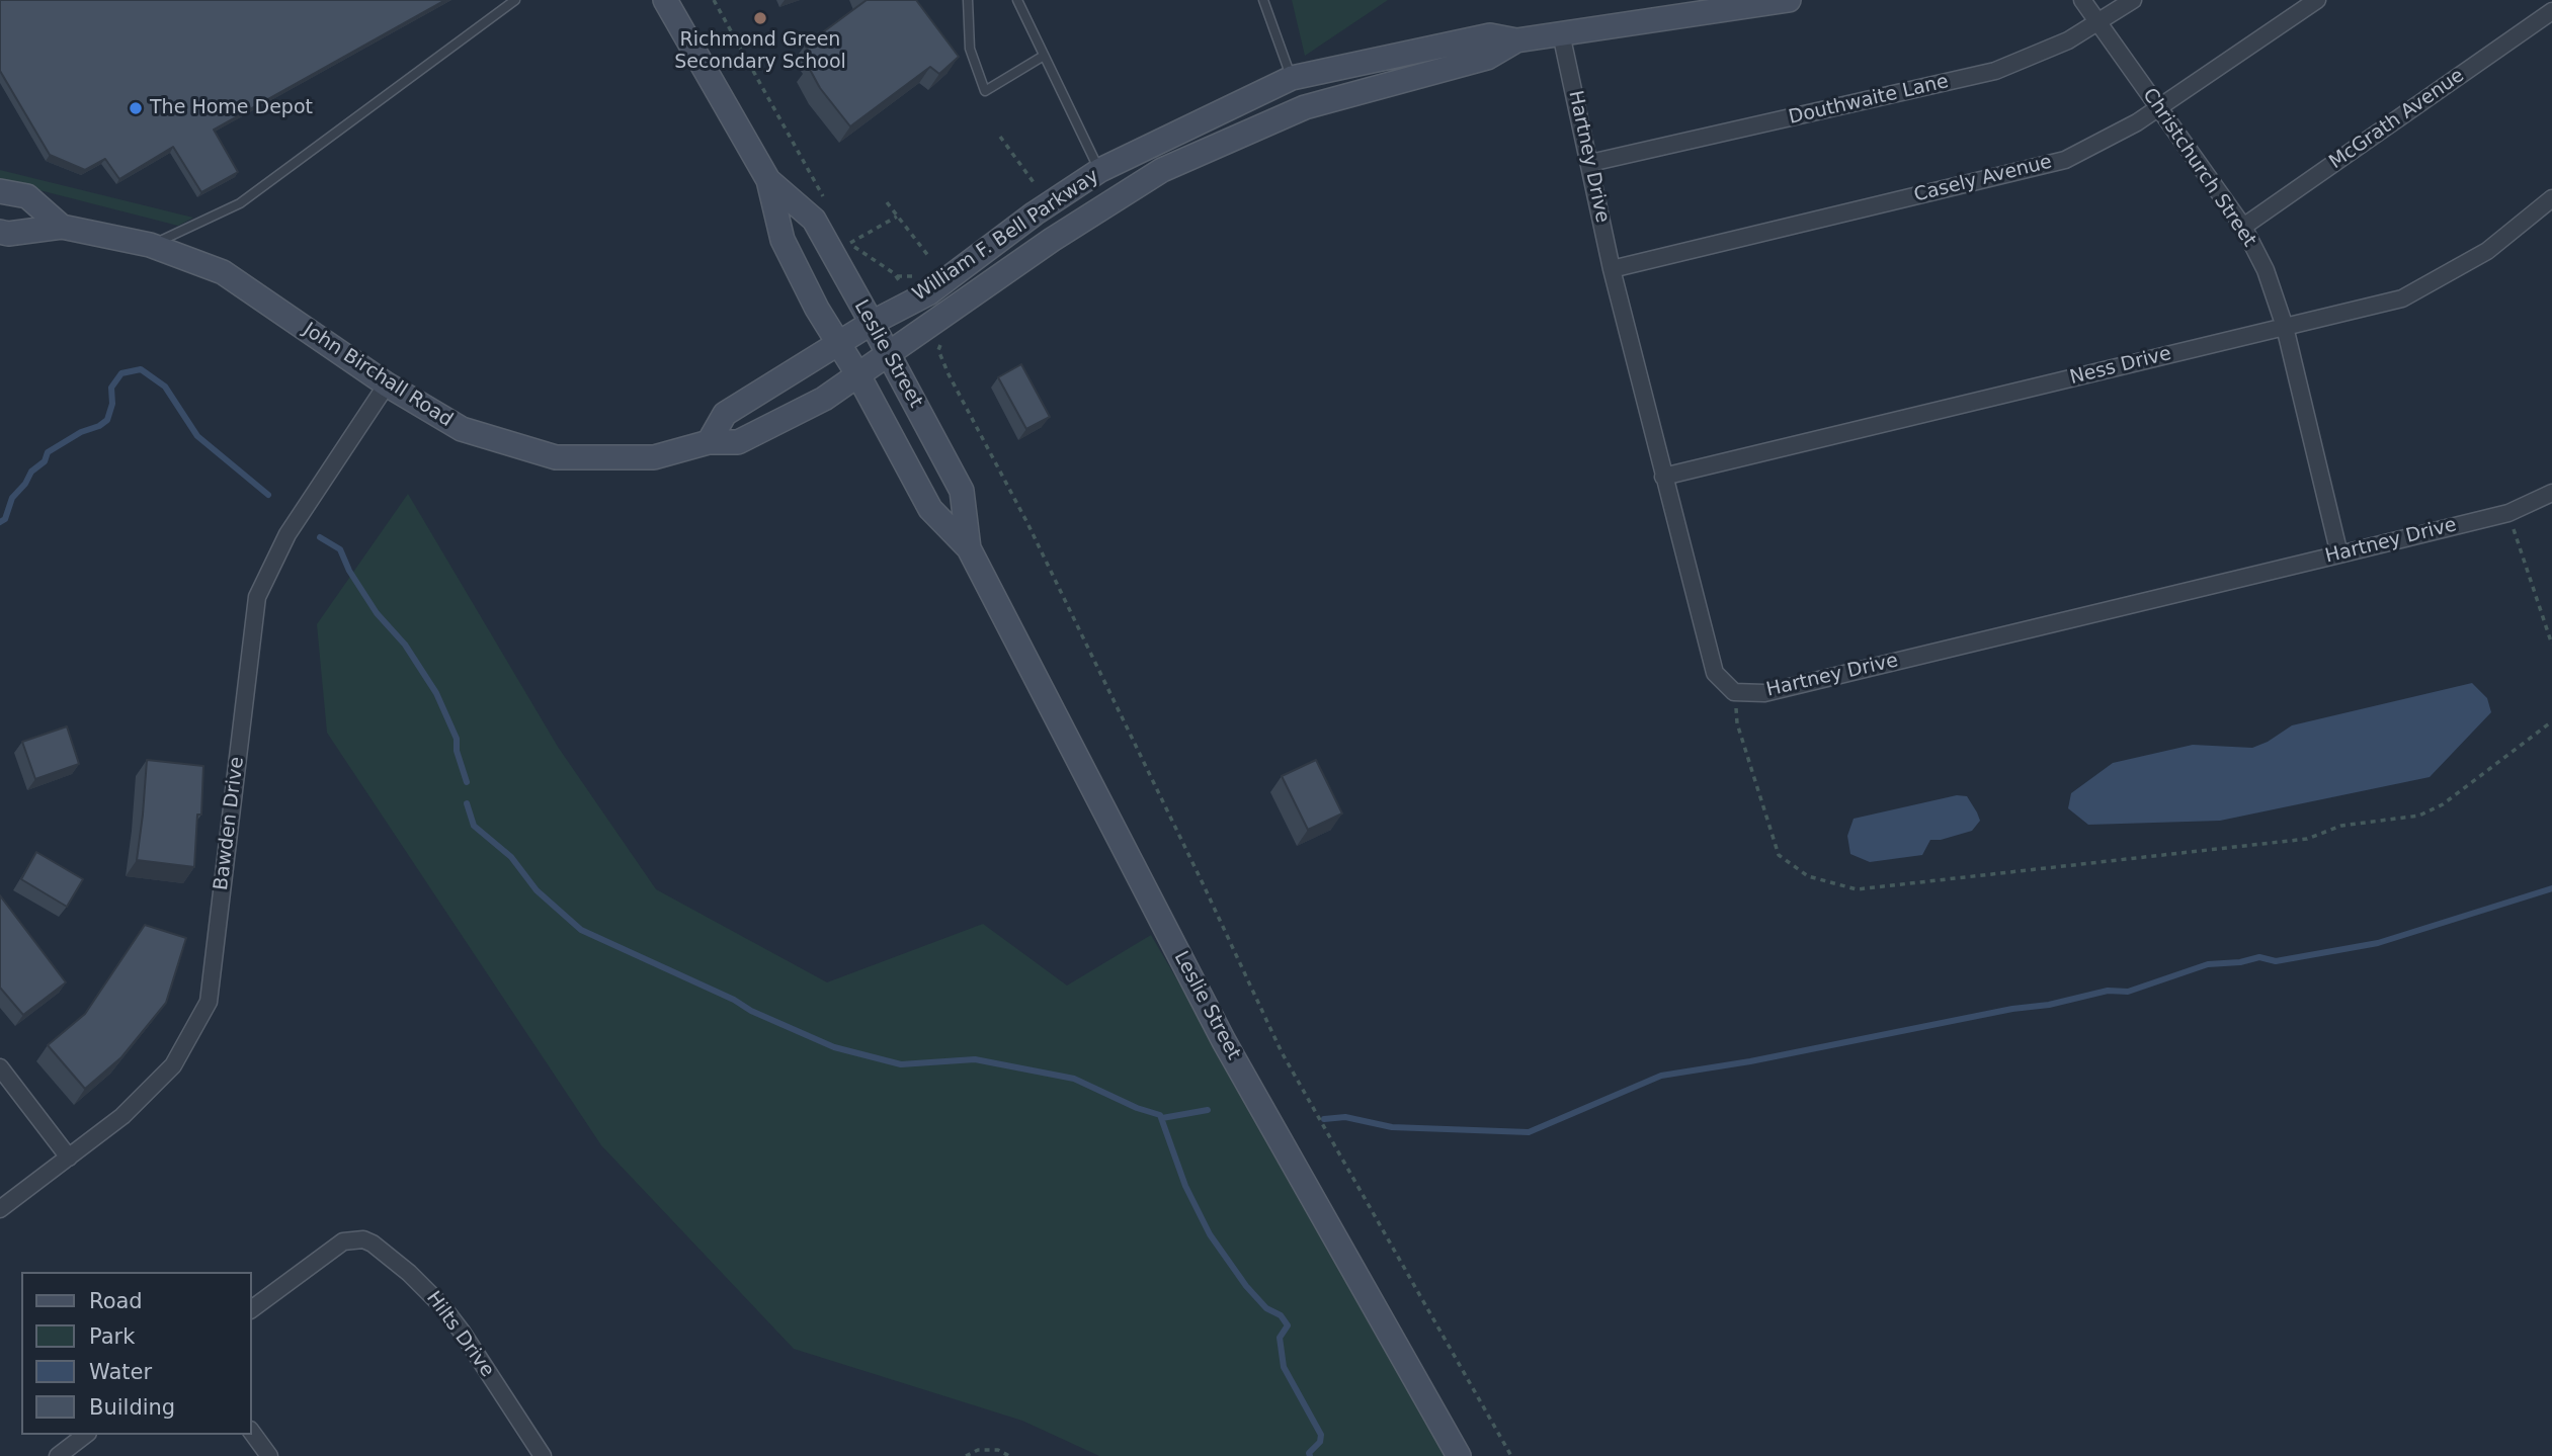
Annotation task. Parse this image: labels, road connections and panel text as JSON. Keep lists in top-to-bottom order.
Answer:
{
  "streets": {
    "street": [
      "Douthwaite Lane",
      "McGrath Avenue",
      "Hartney Drive",
      "Christchurch Street",
      "Casely Avenue",
      "William F. Bell Parkway",
      "Leslie Street",
      "Ness Drive",
      "John Birchall Road",
      "Bawden Drive",
      "Hilts Drive"
    ]
  },
  "crossings": [
    ["Douthwaite Lane", "Hartney Drive"],
    ["Douthwaite Lane", "Christchurch Street"],
    ["McGrath Avenue", "Christchurch Street"],
    ["Hartney Drive", "Christchurch Street"],
    ["Hartney Drive", "Casely Avenue"],
    ["Hartney Drive", "William F. Bell Parkway"],
    ["Hartney Drive", "Ness Drive"],
    ["Christchurch Street", "Casely Avenue"],
    ["Christchurch Street", "Ness Drive"],
    ["William F. Bell Parkway", "Leslie Street"],
    ["William F. Bell Parkway", "John Birchall Road"],
    ["Leslie Street", "John Birchall Road"],
    ["John Birchall Road", "Bawden Drive"]
  ],
  "places": ["Richmond Green Secondary School", "The Home Depot"],
  "legend": [
    "Road",
    "Park",
    "Water",
    "Building"
  ]
}
